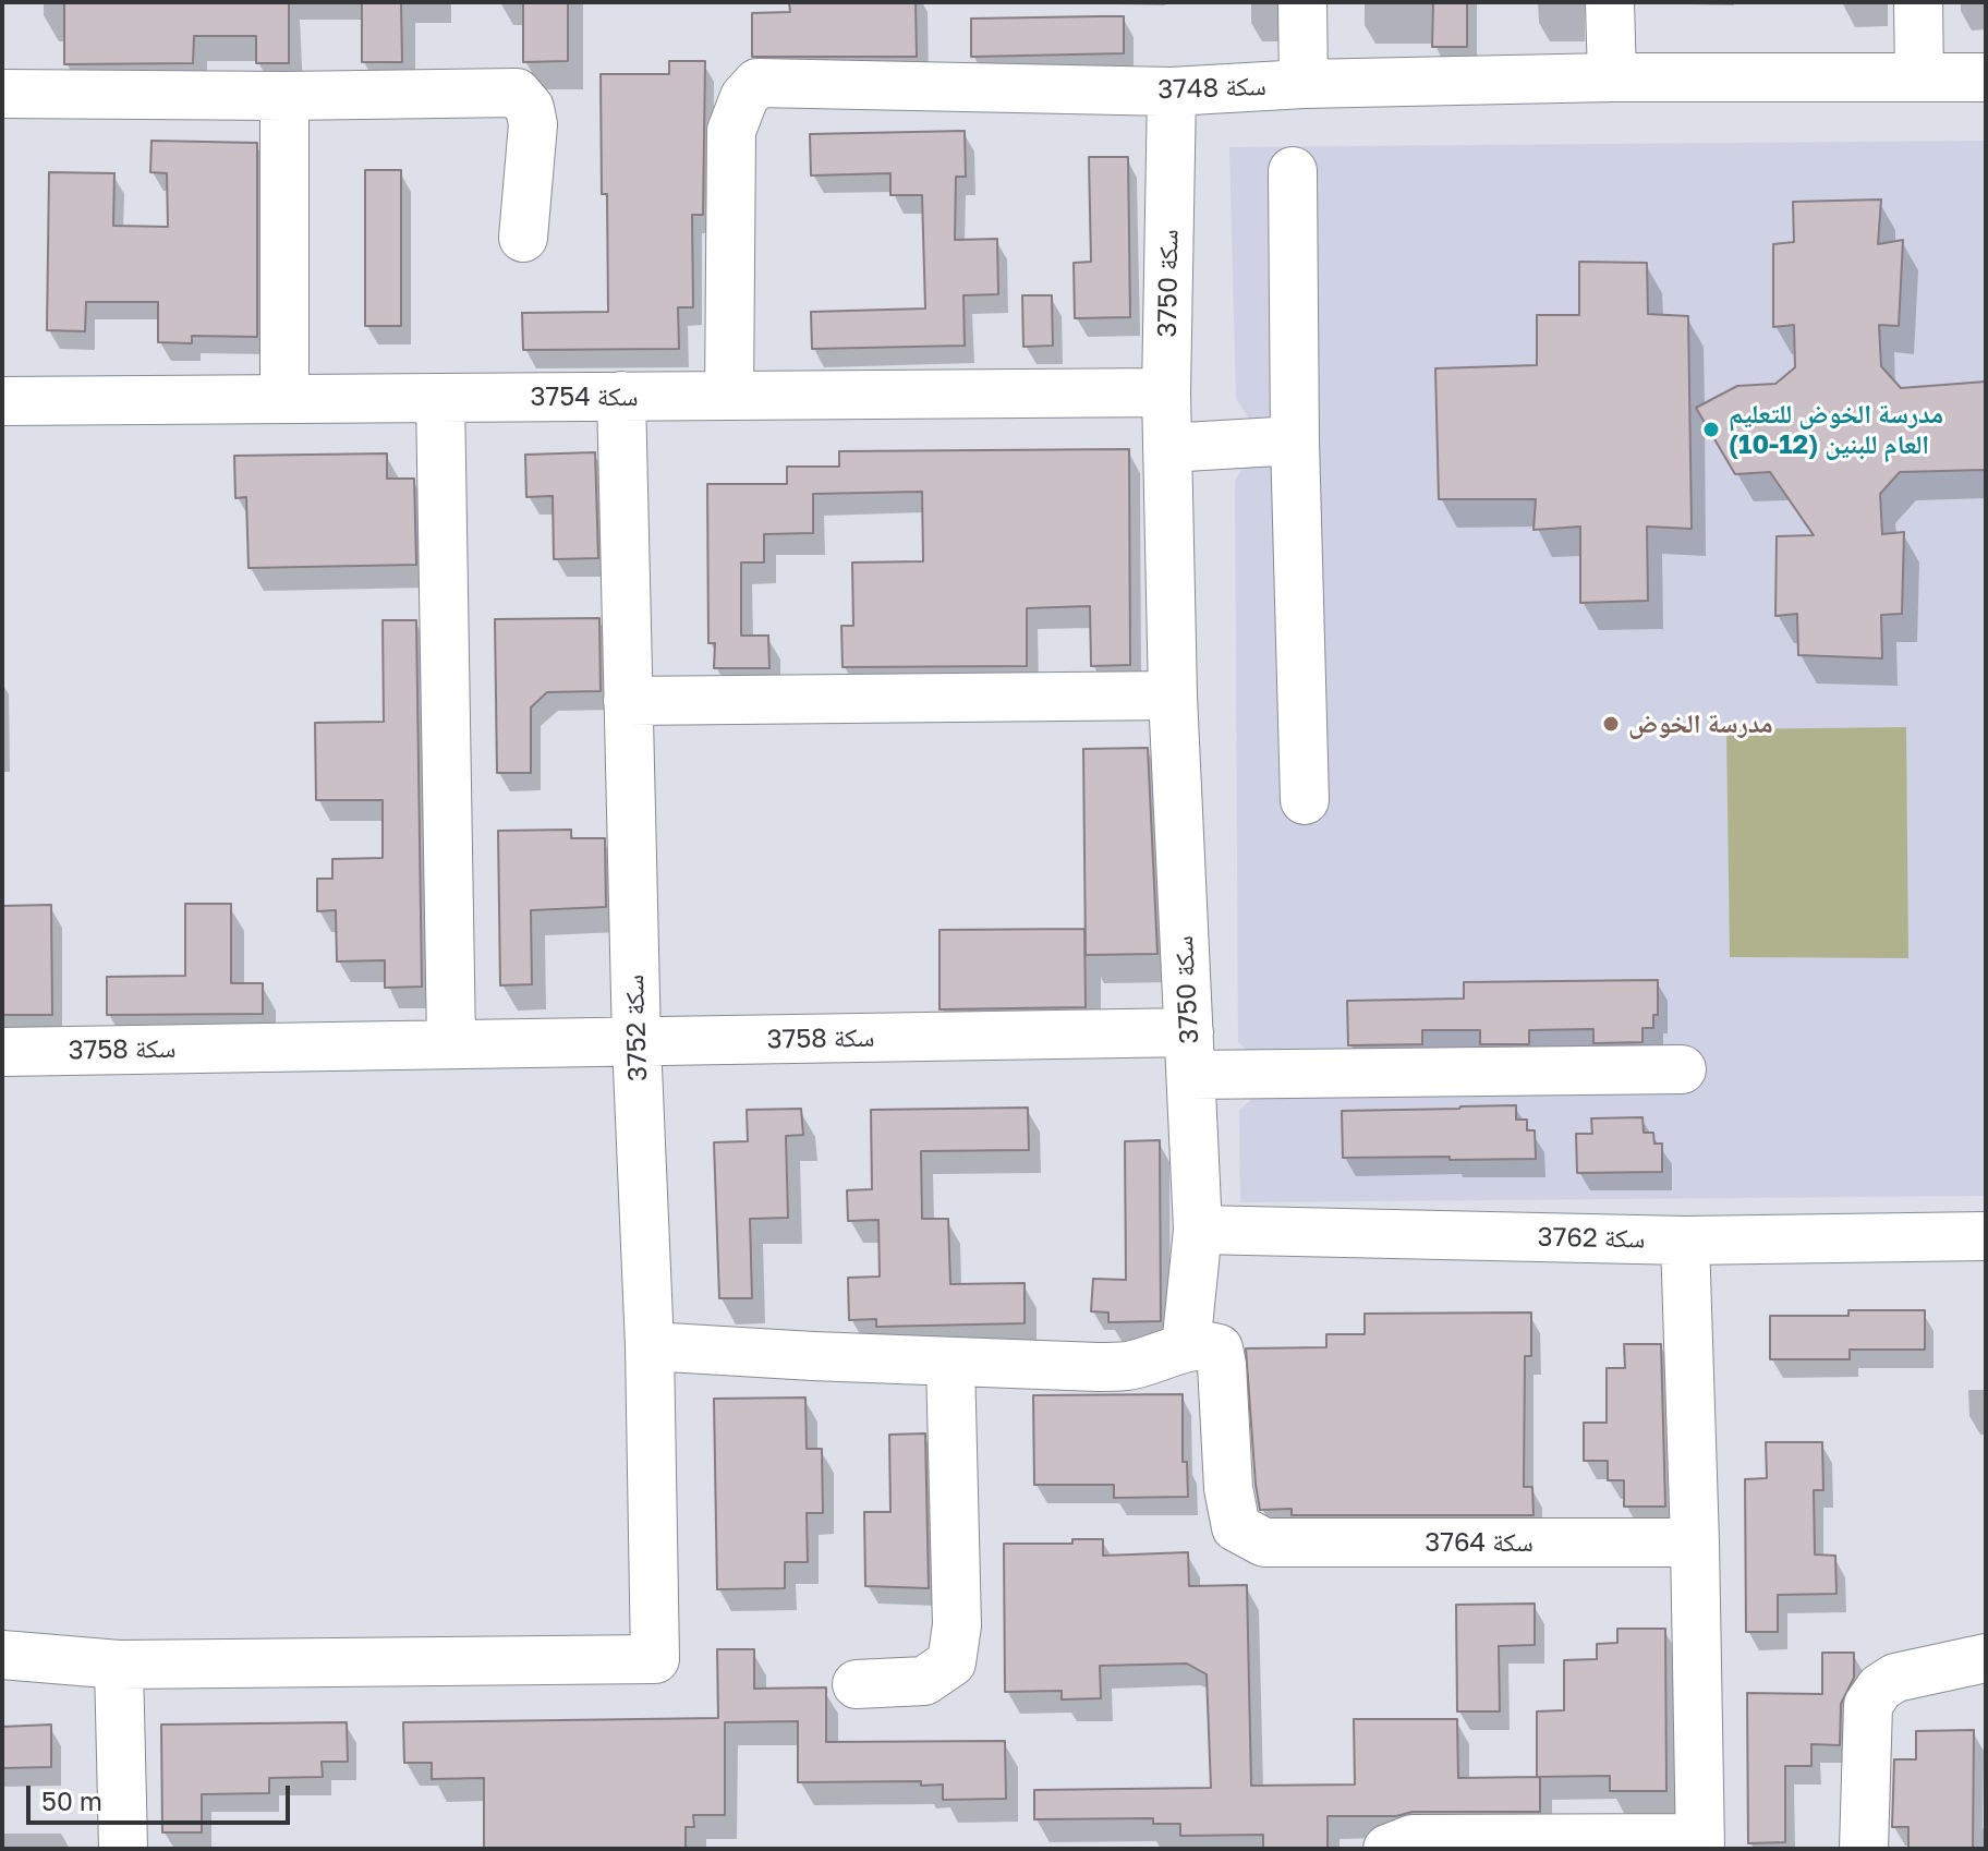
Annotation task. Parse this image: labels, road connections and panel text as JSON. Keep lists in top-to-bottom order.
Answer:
{
  "streets": {
    "street": [
      "سكة 3748",
      "سكة 3750",
      "سكة 3754",
      "سكة 3752",
      "سكة 3758",
      "سكة 3762",
      "سكة 3764"
    ]
  },
  "crossings": [
    ["سكة 3748", "سكة 3750"],
    ["سكة 3748", "سكة 3754"],
    ["سكة 3750", "سكة 3754"],
    ["سكة 3750", "سكة 3758"],
    ["سكة 3750", "سكة 3762"],
    ["سكة 3750", "سكة 3764"],
    ["سكة 3754", "سكة 3752"],
    ["سكة 3752", "سكة 3758"]
  ],
  "places": ["مدرسة الخوض للتعليم العام للبنين (12-10)", "مدرسة الخوض"],
  "scale_bar": "50 m"
}
